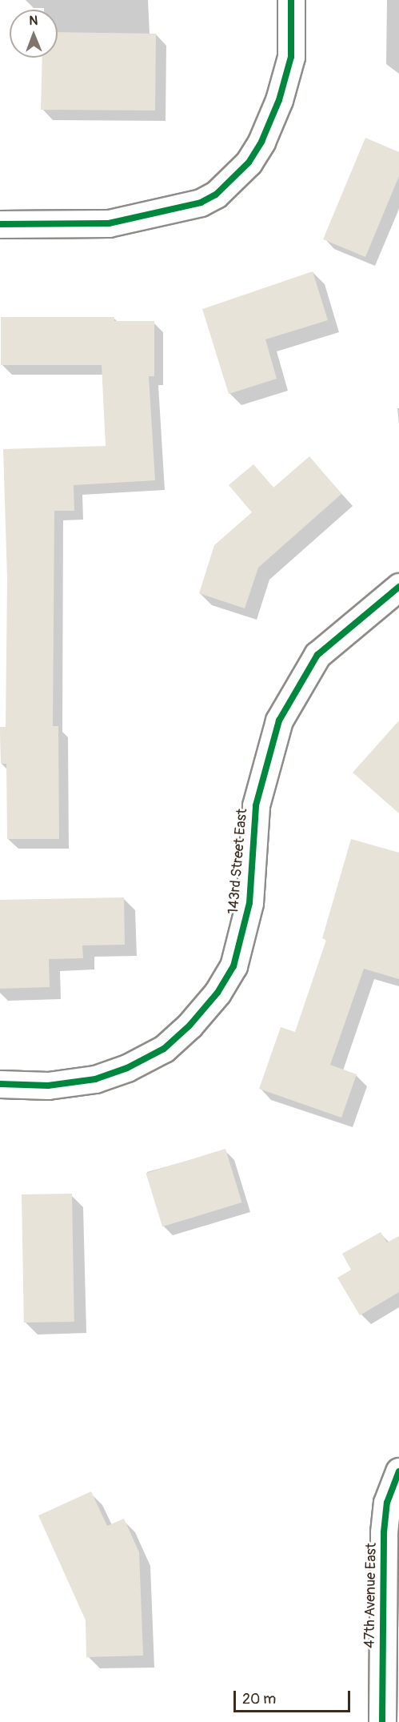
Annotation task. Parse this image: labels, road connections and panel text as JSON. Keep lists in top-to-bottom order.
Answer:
{
  "streets": {
    "street": ["143rd Street East", "47th Avenue East"]
  },
  "scale_bar": "20 m",
  "north": "top"
}
